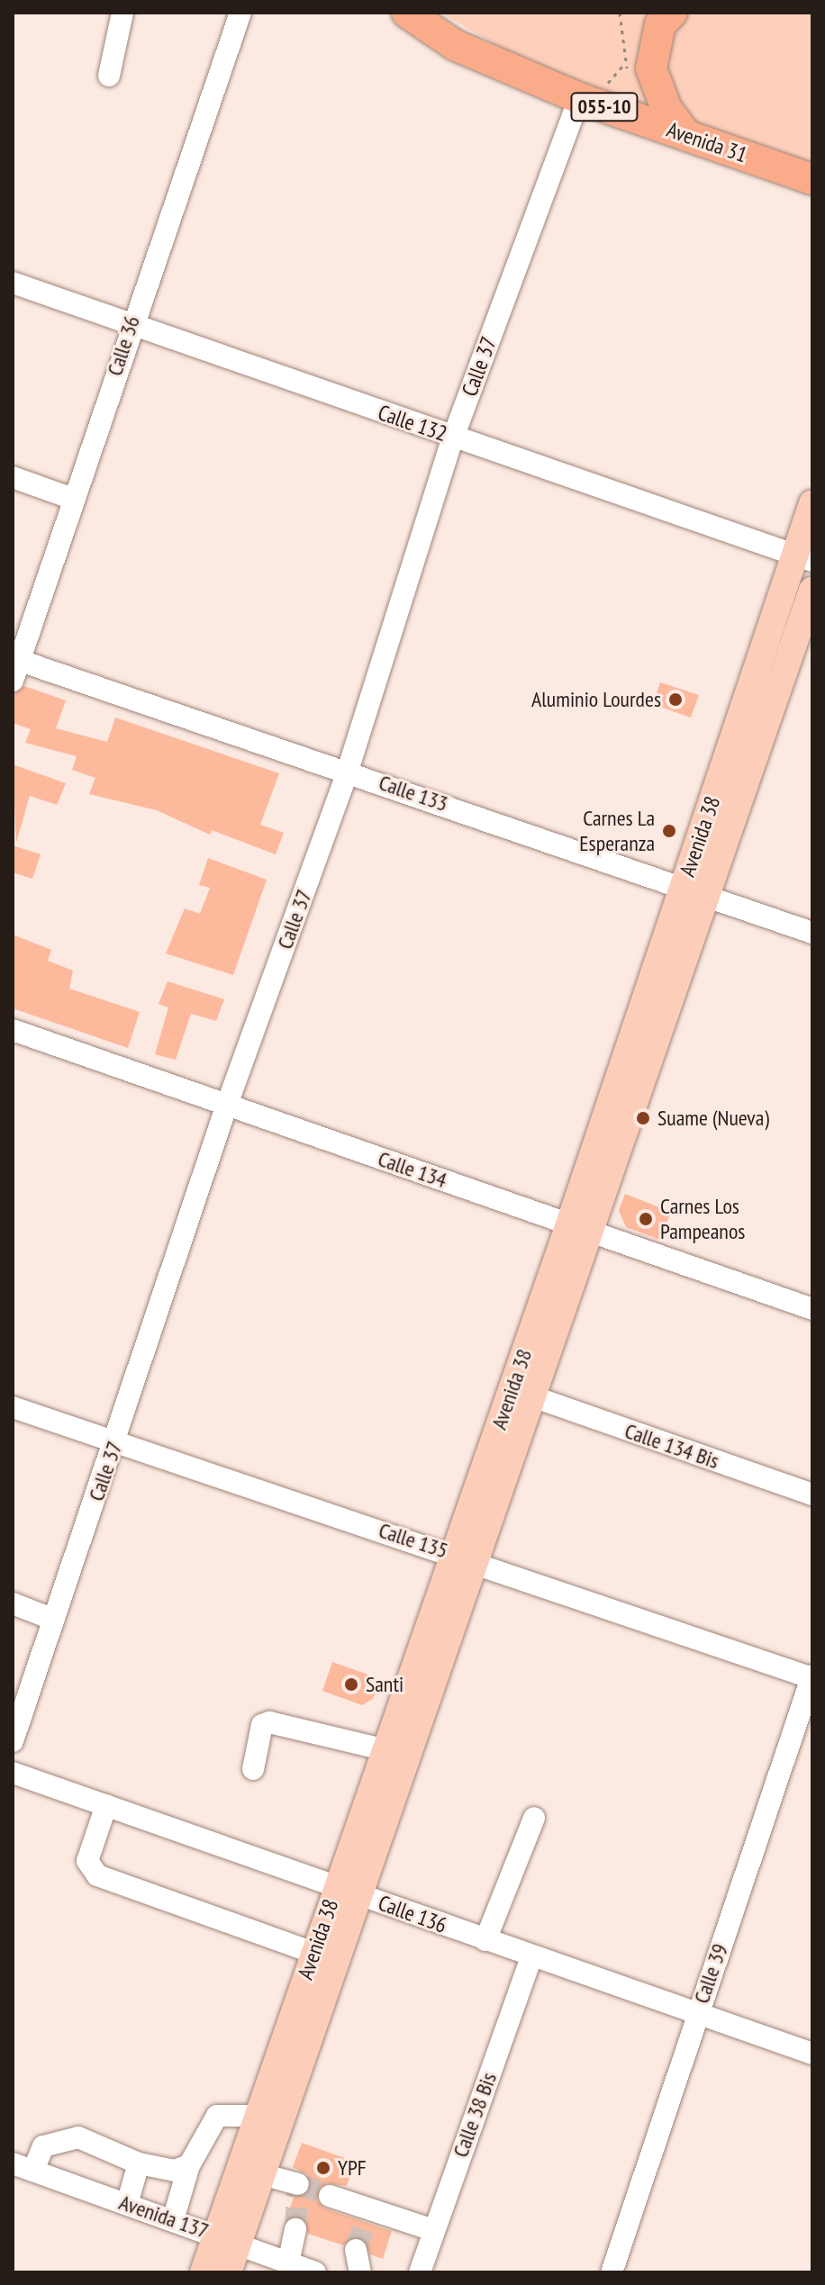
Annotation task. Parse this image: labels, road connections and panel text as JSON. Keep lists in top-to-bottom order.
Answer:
{
  "streets": {
    "highway": ["055-10", "Avenida 31"],
    "main road": ["Avenida 38"],
    "street": [
      "Calle 36",
      "Calle 37",
      "Calle 132",
      "Calle 133",
      "Calle 134",
      "Calle 134 Bis",
      "Calle 135",
      "Calle 136",
      "Calle 39",
      "Calle 38 Bis",
      "Avenida 137"
    ]
  },
  "crossings": [
    ["Avenida 31", "Calle 37"],
    ["Calle 36", "Calle 132"],
    ["Calle 36", "Calle 133"],
    ["Calle 37", "Calle 132"],
    ["Calle 37", "Calle 133"],
    ["Calle 37", "Calle 134"],
    ["Calle 37", "Calle 135"],
    ["Calle 132", "Avenida 38"],
    ["Calle 133", "Avenida 38"],
    ["Avenida 38", "Calle 134"],
    ["Avenida 38", "Calle 134 Bis"],
    ["Avenida 38", "Calle 135"],
    ["Avenida 38", "Calle 136"],
    ["Avenida 38", "Avenida 137"],
    ["Calle 135", "Calle 39"],
    ["Calle 136", "Calle 39"],
    ["Calle 136", "Calle 38 Bis"]
  ],
  "places": [
    "Aluminio Lourdes",
    "Carnes La Esperanza",
    "Suame (Nueva)",
    "Carnes Los Pampeanos",
    "Santi",
    "YPF"
  ]
}
